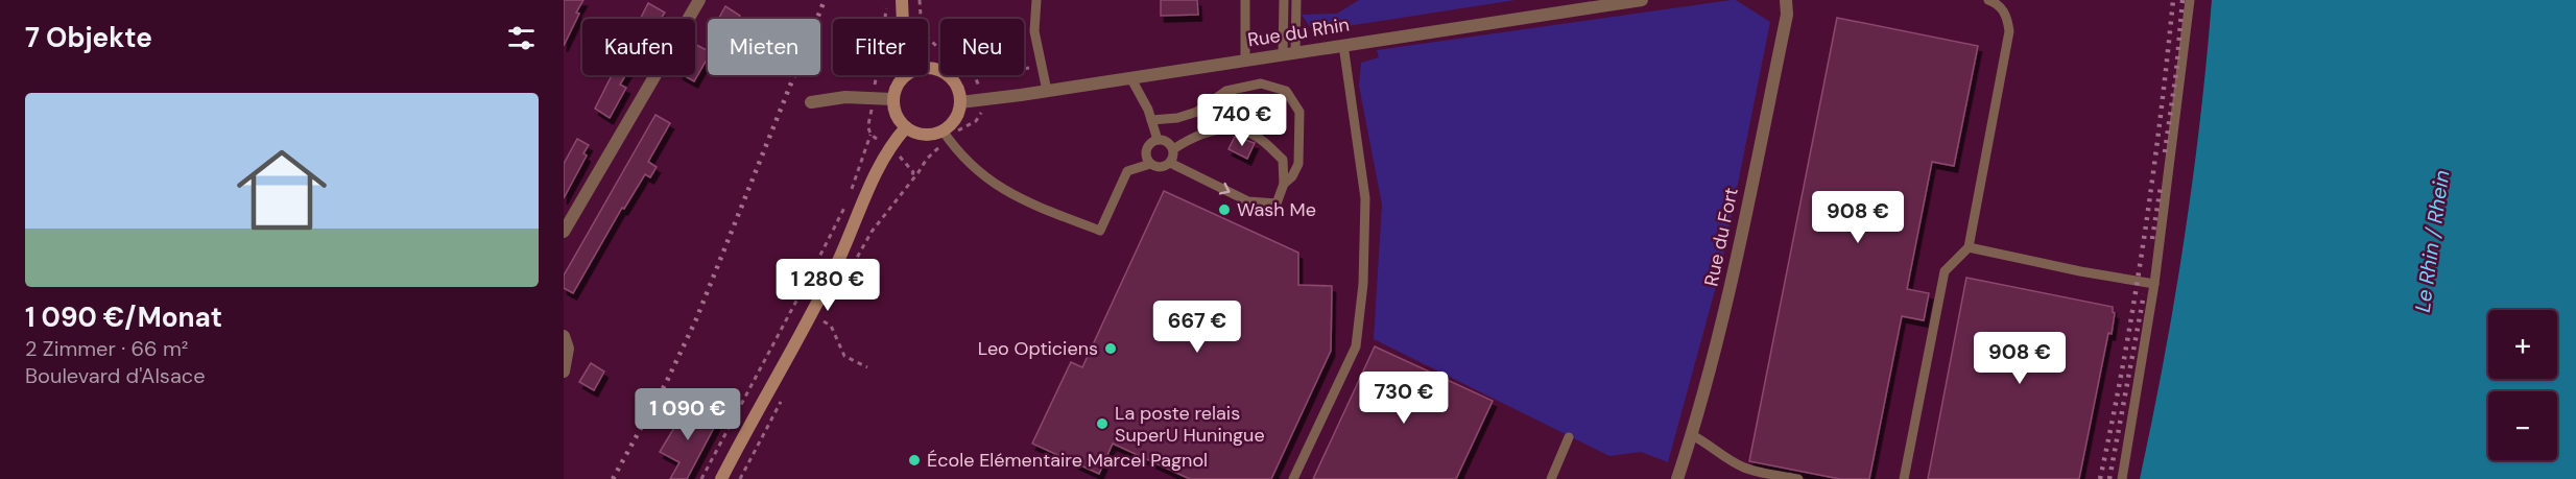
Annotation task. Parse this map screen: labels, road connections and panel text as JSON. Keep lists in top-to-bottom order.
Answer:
{
  "streets": {
    "street": ["Rue du Rhin", "Rue du Fort"]
  },
  "water": ["Le Rhin / Rhein"],
  "places": [
    "Wash Me",
    "Leo Opticiens",
    "La poste relais SuperU Huningue",
    "École Elémentaire Marcel Pagnol"
  ],
  "page": {
    "heading": "7 Objekte",
    "chip": [
      "Kaufen",
      "Mieten",
      "Filter",
      "Neu"
    ],
    "list": [
      {
        "name": "1 090 €/Monat",
        "note": "2 Zimmer · 66 m² · Boulevard d'Alsace"
      }
    ],
    "price": [
      "740 €",
      "908 €",
      "1 280 €",
      "667 €",
      "908 €",
      "730 €",
      "1 090 €"
    ],
    "map_buttons": ["+", "−"]
  }
}
